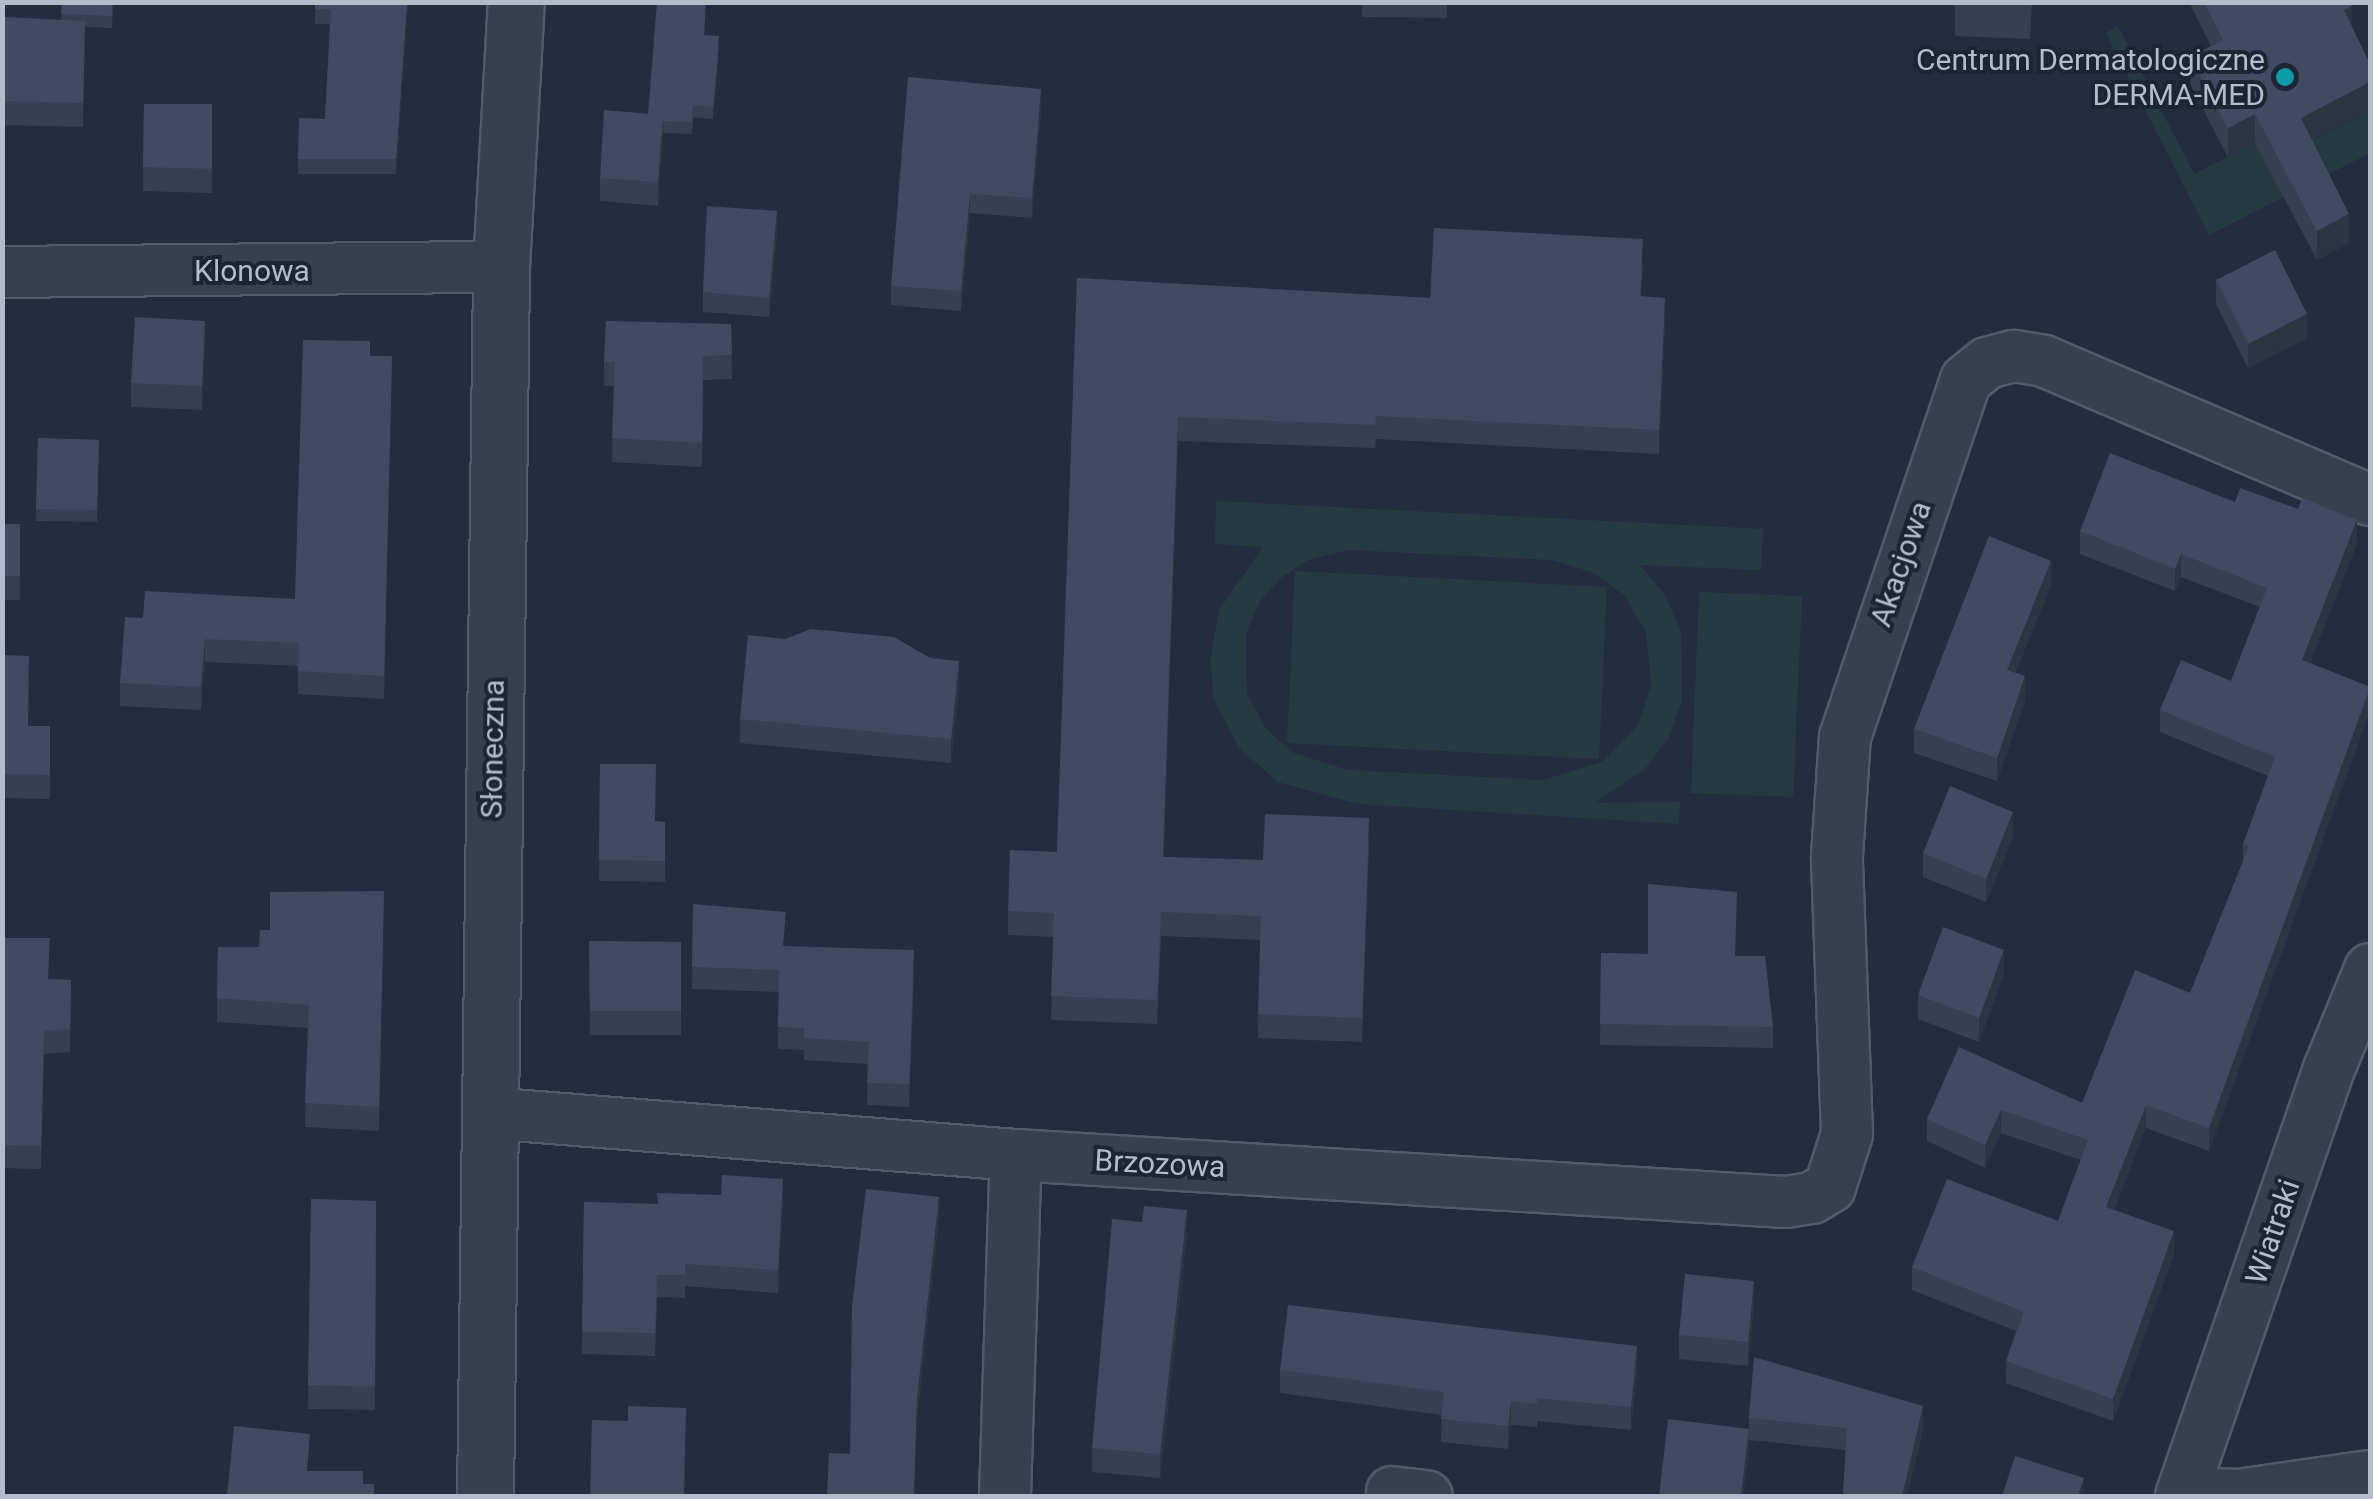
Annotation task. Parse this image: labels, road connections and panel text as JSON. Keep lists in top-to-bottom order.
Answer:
{
  "streets": {
    "street": [
      "Klonowa",
      "Akacjowa",
      "Słoneczna",
      "Brzozowa",
      "Wiatraki"
    ]
  },
  "crossings": [
    ["Klonowa", "Słoneczna"],
    ["Akacjowa", "Brzozowa"],
    ["Słoneczna", "Brzozowa"]
  ],
  "places": ["Centrum Dermatologiczne DERMA-MED"]
}
